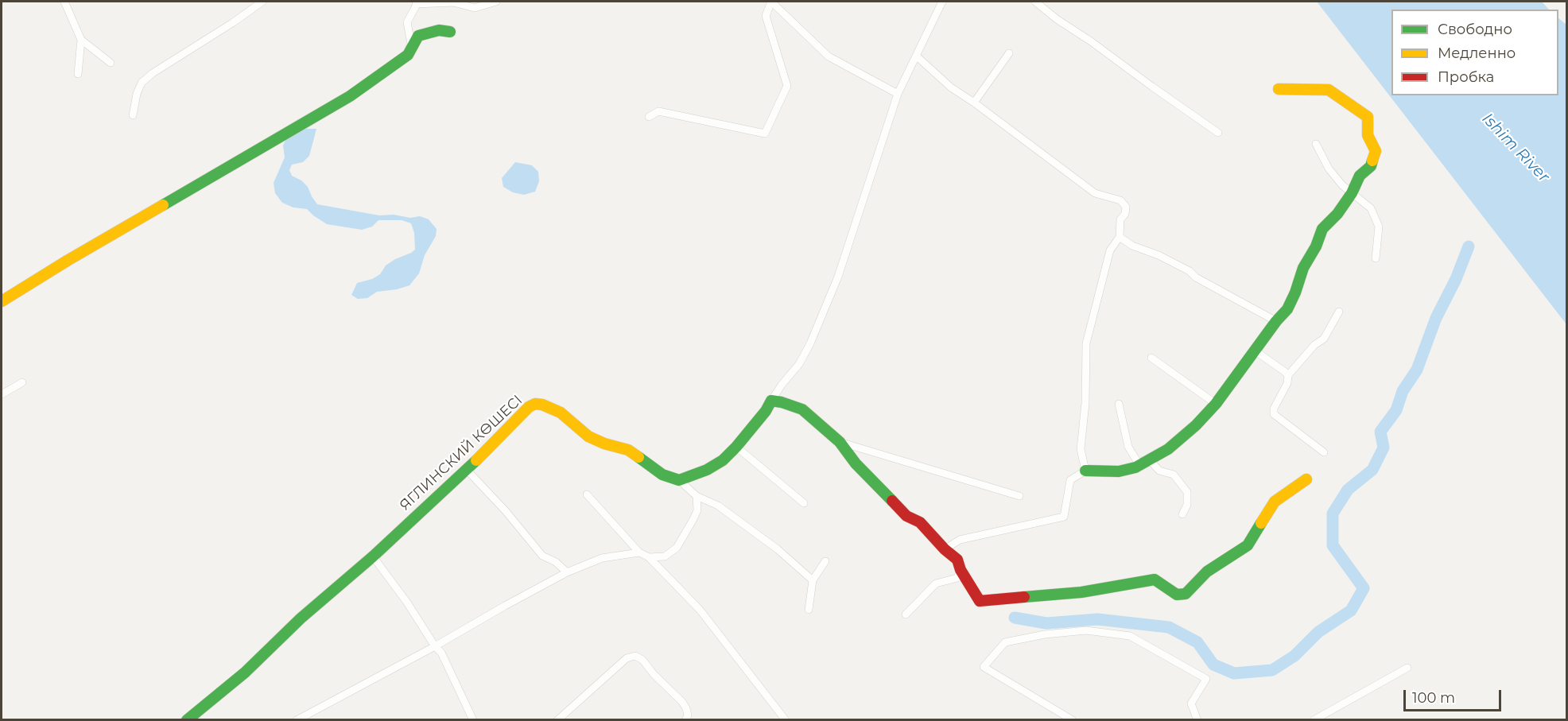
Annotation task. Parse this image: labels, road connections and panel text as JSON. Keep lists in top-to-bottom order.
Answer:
{
  "streets": {
    "street": ["ЯГЛИНСКИЙ КӨШЕСІ"]
  },
  "water": ["Ishim River"],
  "legend": ["Свободно", "Медленно", "Пробка"],
  "scale_bar": "100 m"
}
